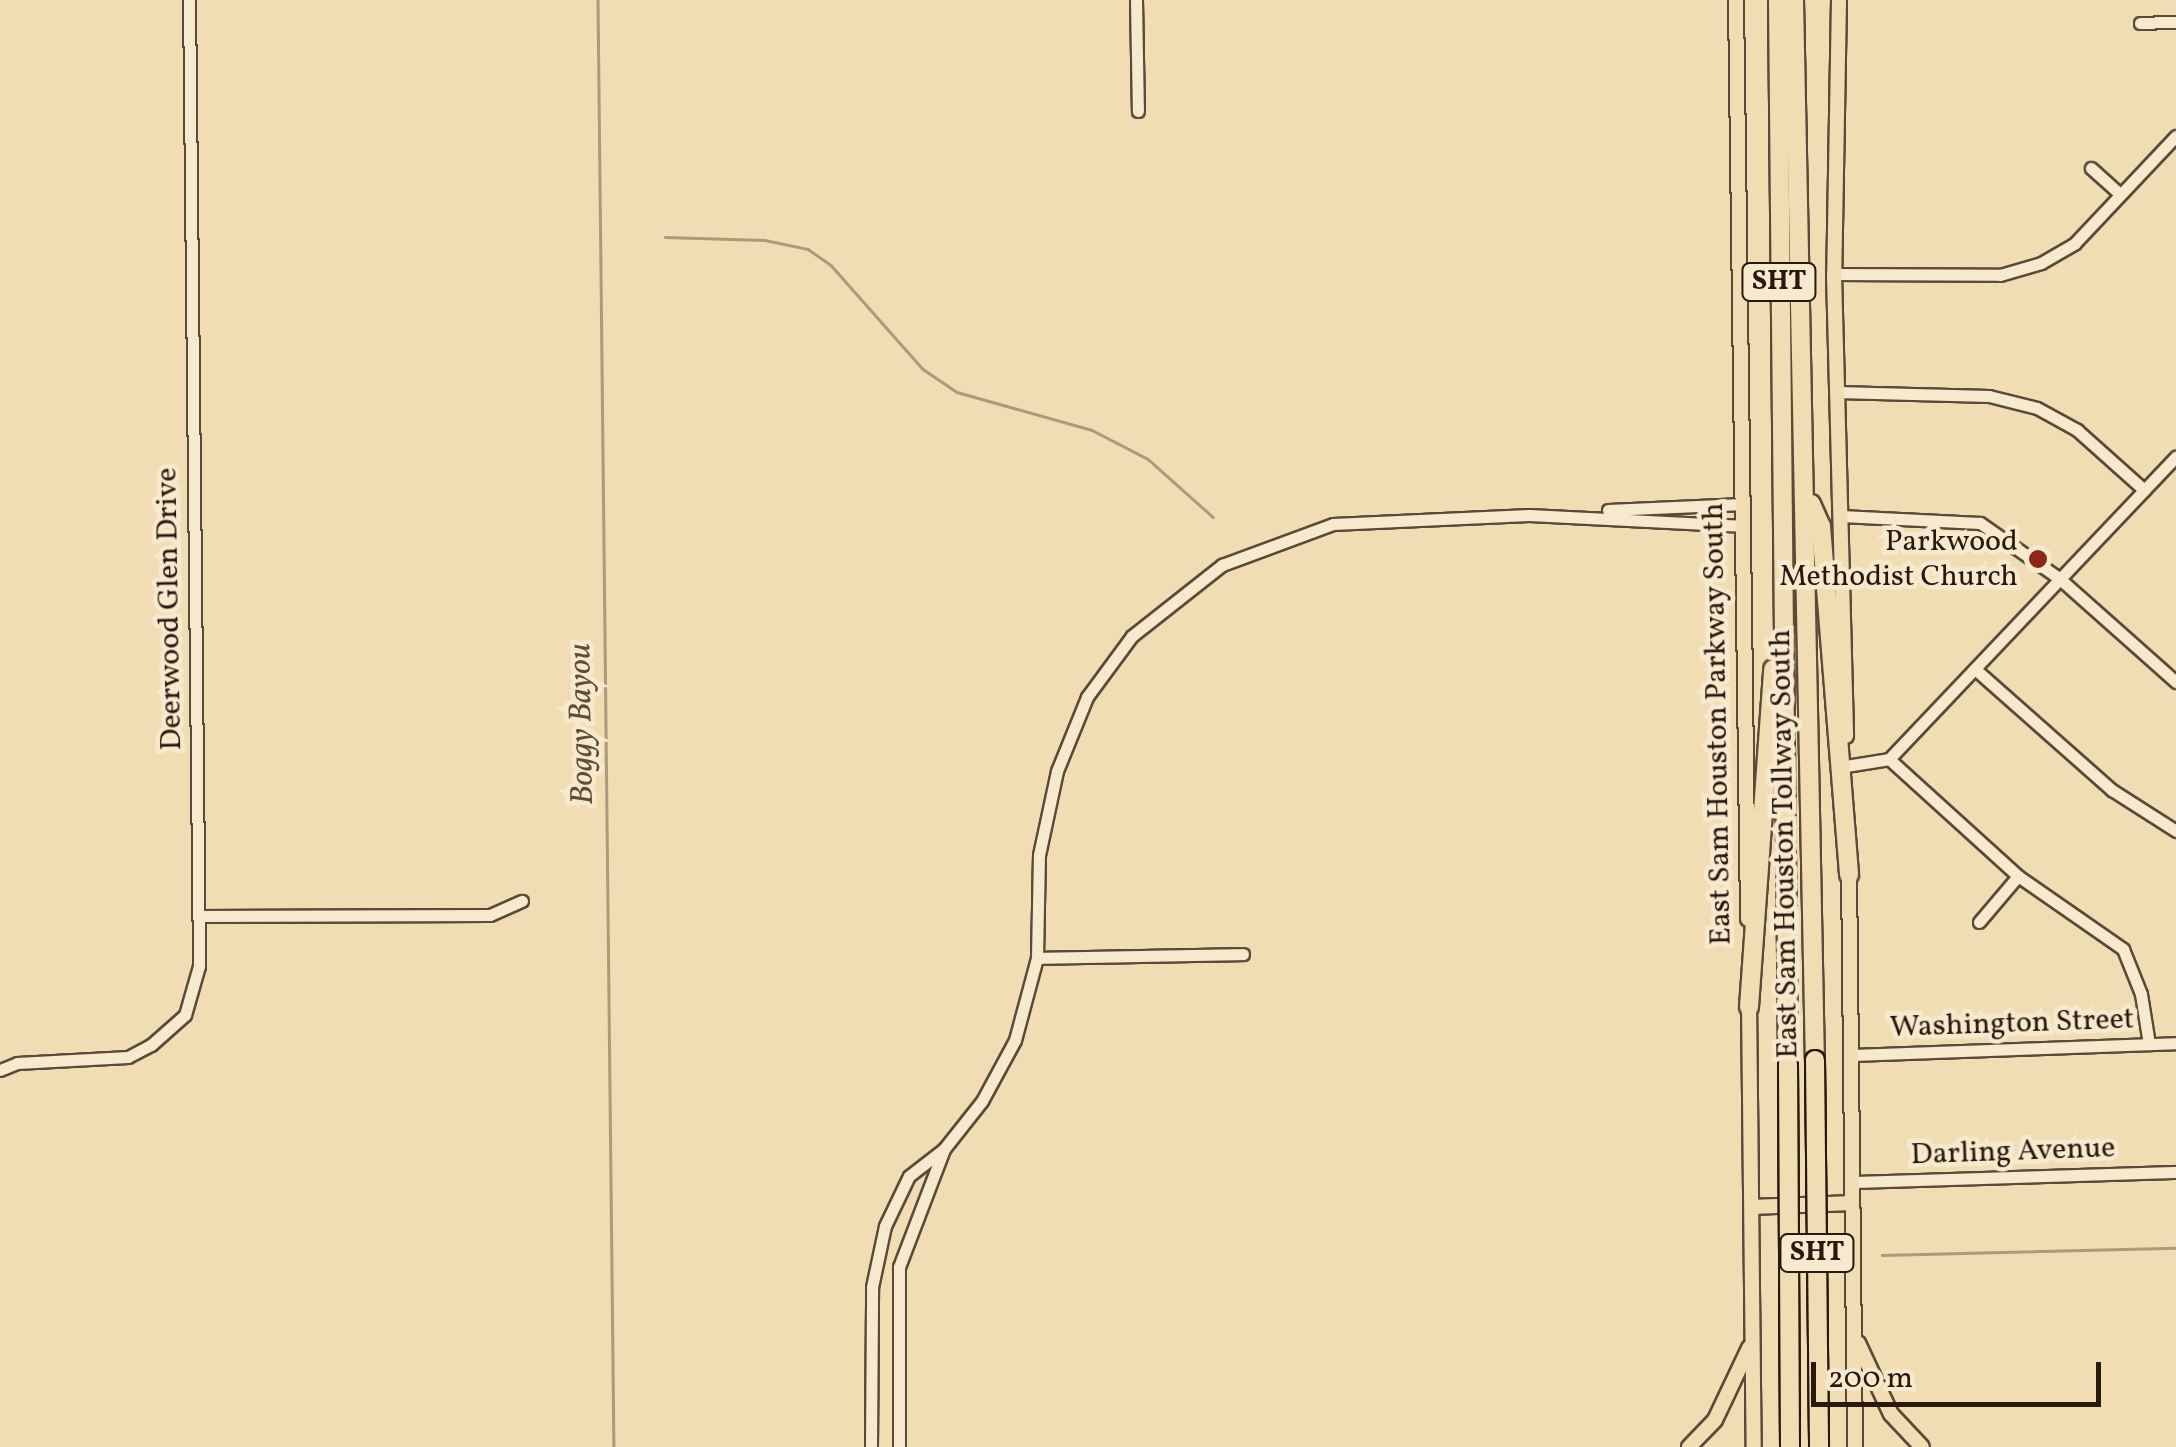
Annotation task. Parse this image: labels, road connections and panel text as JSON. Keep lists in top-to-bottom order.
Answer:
{
  "streets": {
    "highway": ["SHT", "East Sam Houston Tollway South"],
    "main road": ["East Sam Houston Parkway South"],
    "street": ["Deerwood Glen Drive", "Washington Street", "Darling Avenue"]
  },
  "water": ["Boggy Bayou"],
  "places": ["Parkwood Methodist Church"],
  "scale_bar": "200 m"
}
